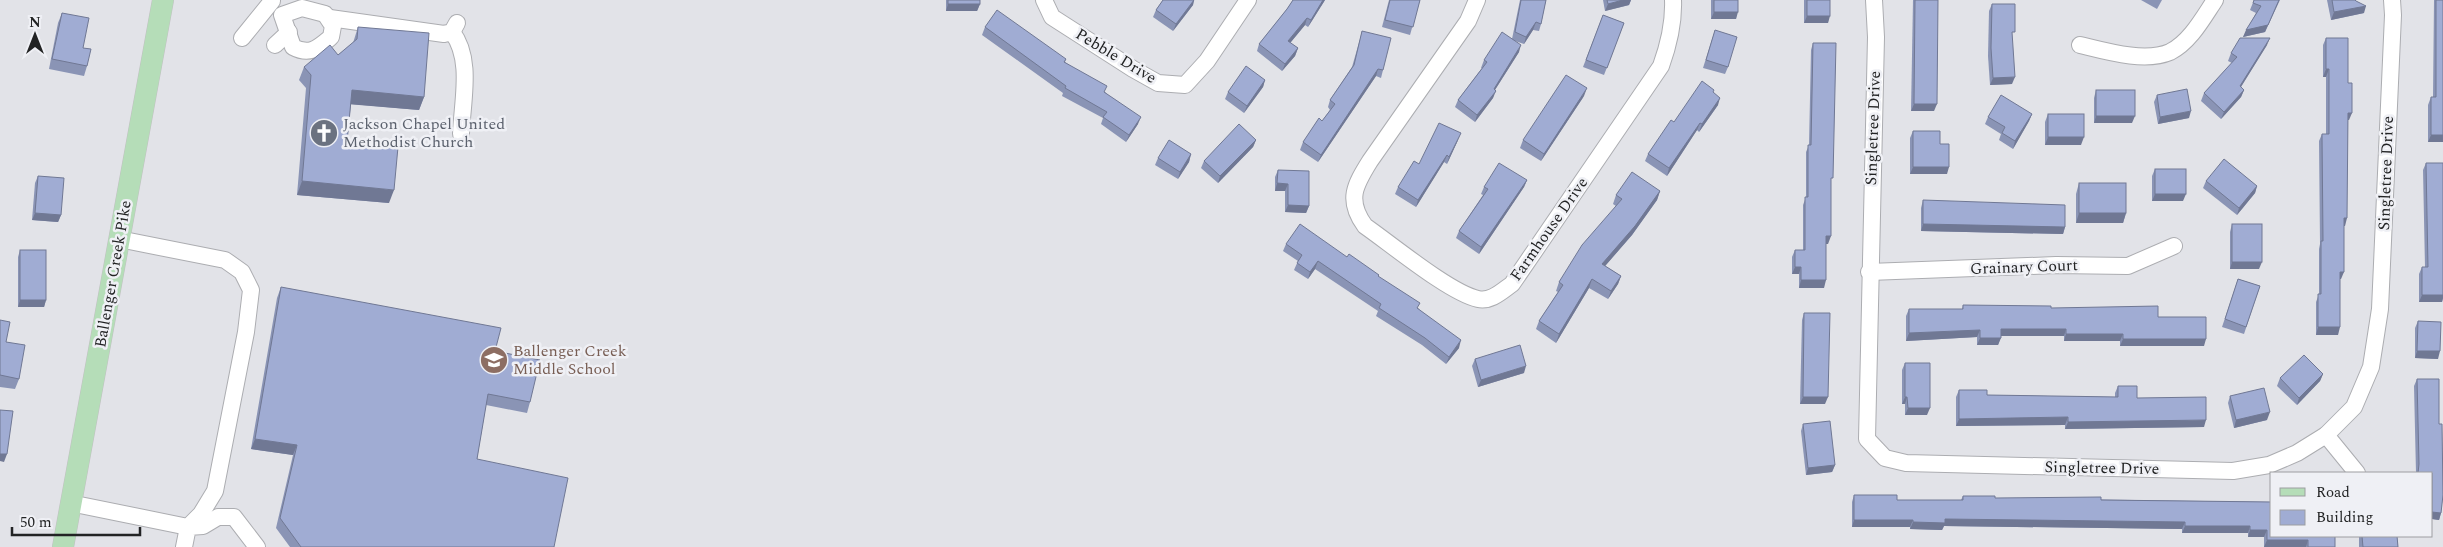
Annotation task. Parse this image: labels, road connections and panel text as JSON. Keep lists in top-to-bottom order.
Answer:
{
  "streets": {
    "main road": ["Ballenger Creek Pike"],
    "street": [
      "Pebble Drive",
      "Singletree Drive",
      "Farmhouse Drive",
      "Grainary Court"
    ]
  },
  "crossings": [
    ["Singletree Drive", "Grainary Court"]
  ],
  "places": {
    "church": ["Jackson Chapel United Methodist Church"],
    "school or university": ["Ballenger Creek Middle School"]
  },
  "legend": ["Road", "Building"],
  "scale_bar": "50 m",
  "north": "top"
}
